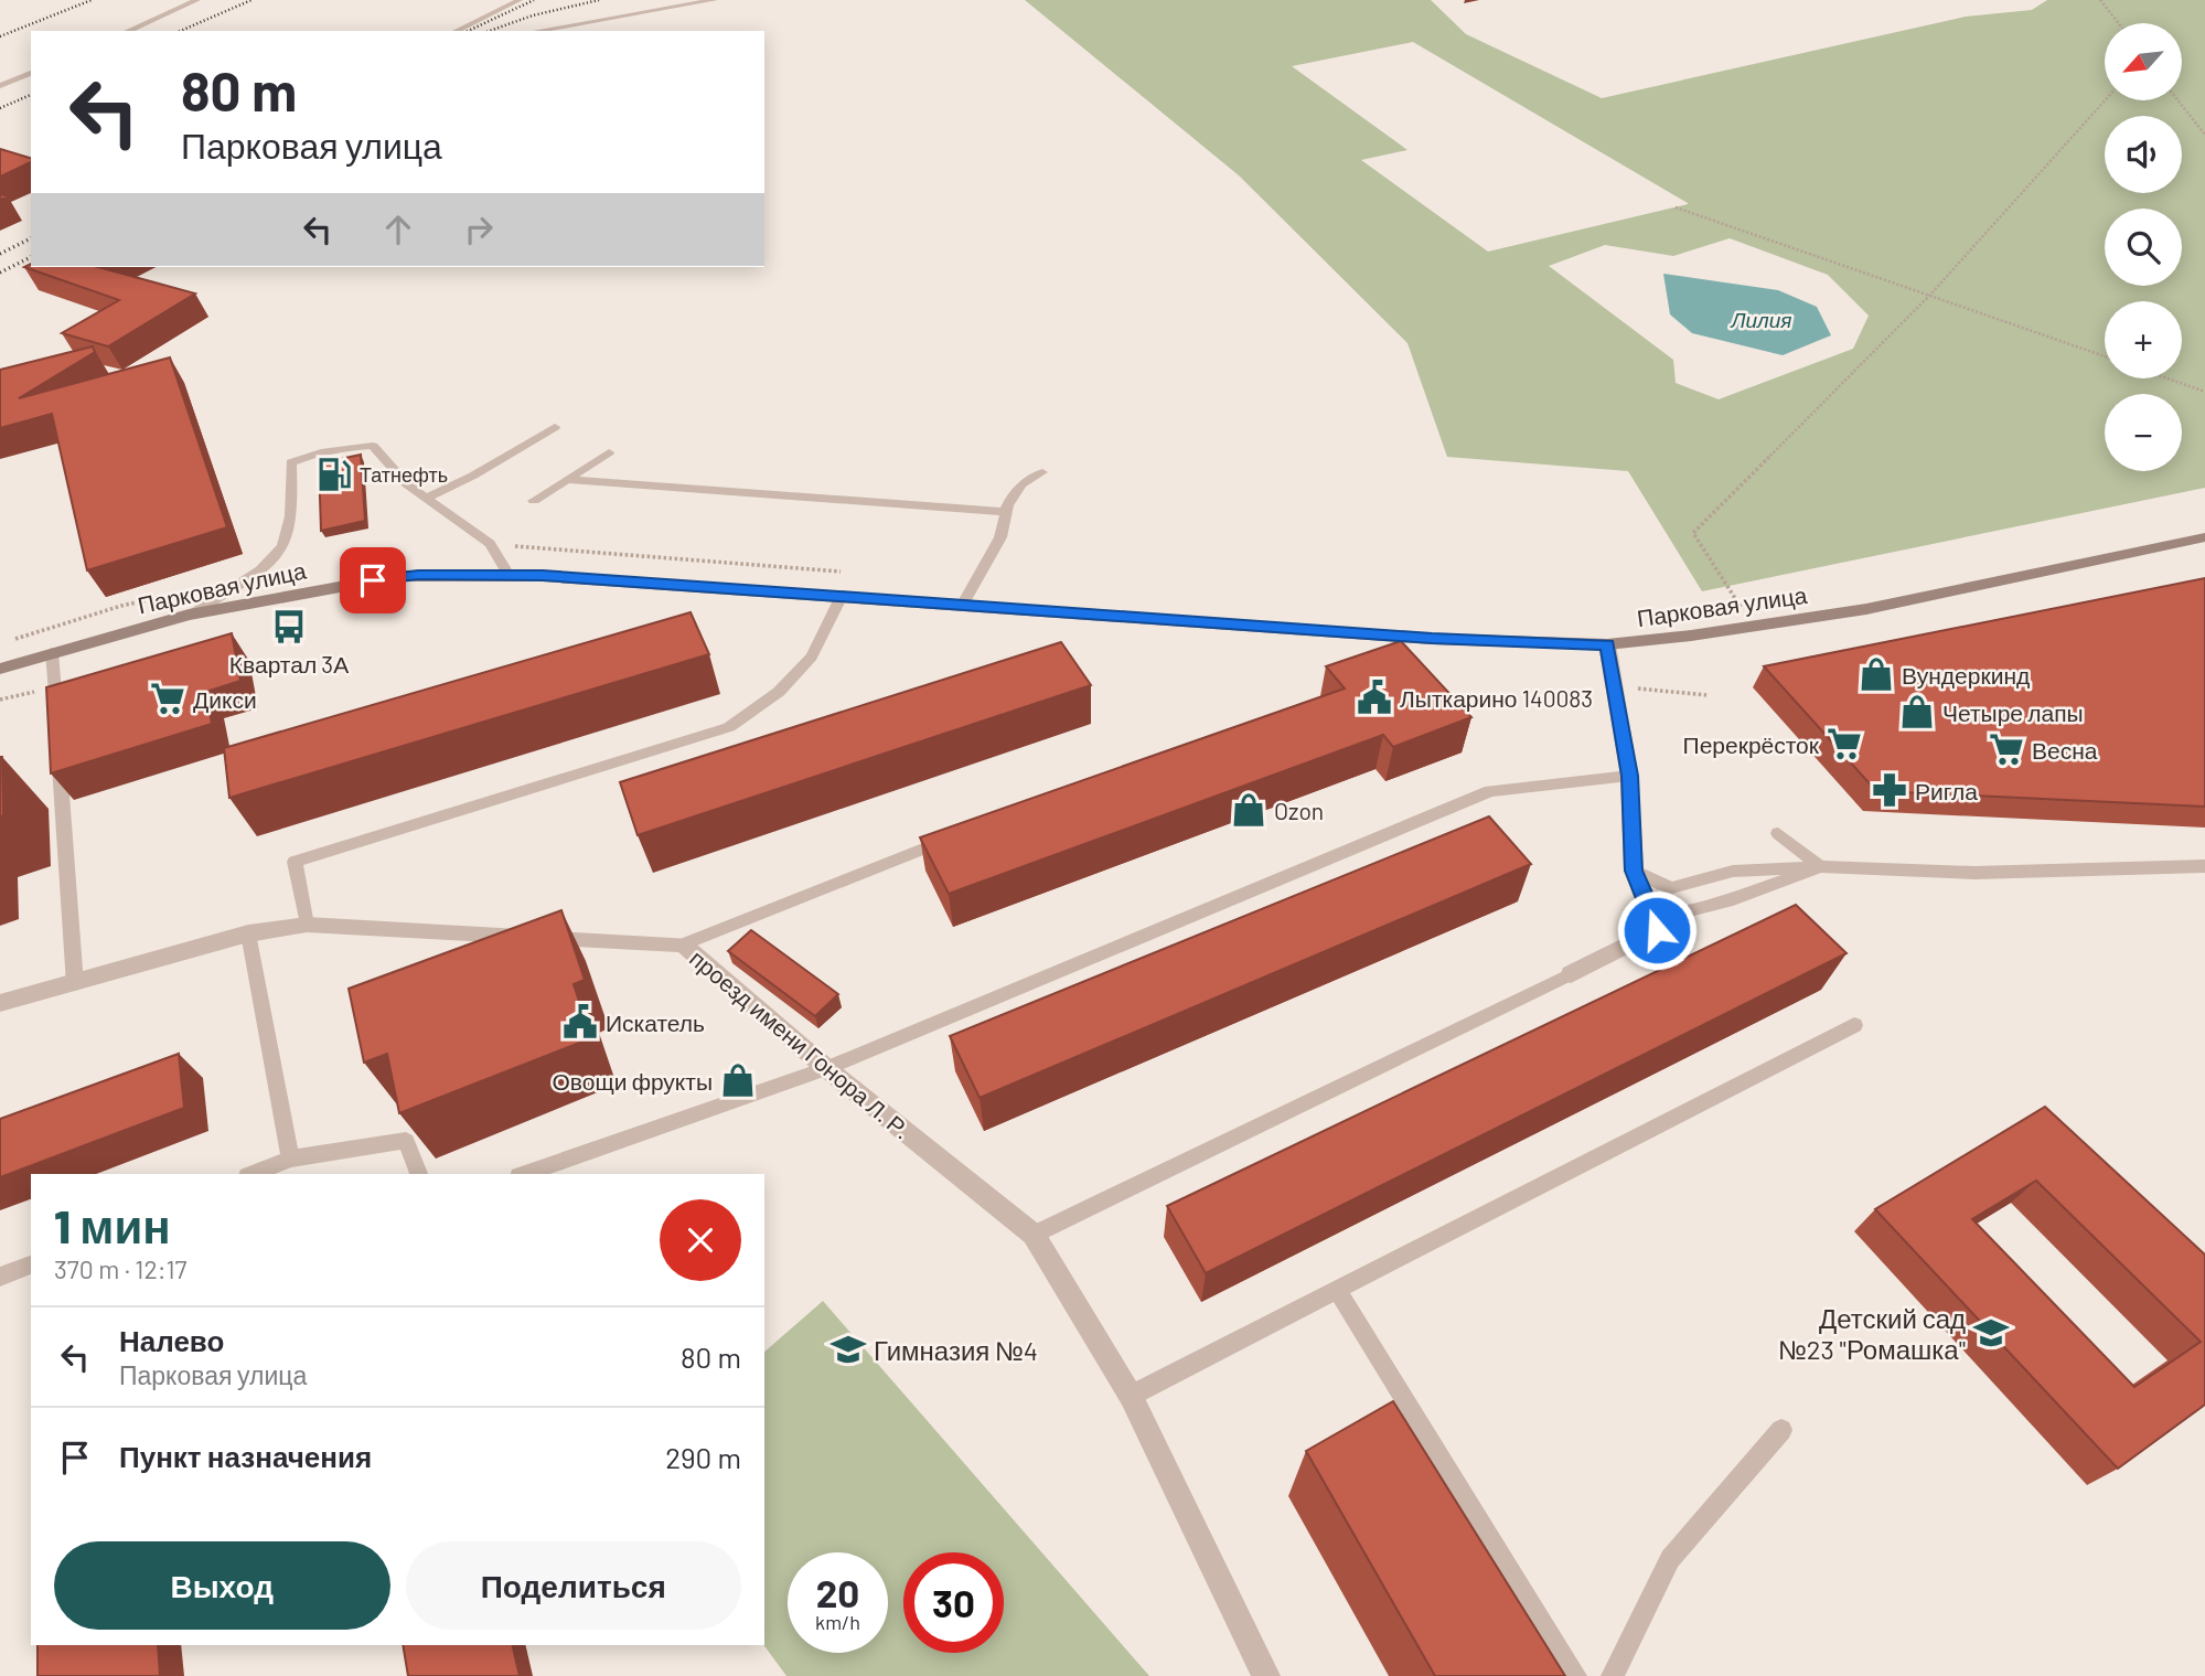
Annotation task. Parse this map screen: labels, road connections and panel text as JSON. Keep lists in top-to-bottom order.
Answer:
{
  "streets": {
    "main road": ["Парковая улица"],
    "street": ["проезд имени Гонора Л. Р."]
  },
  "water": ["Лилия"],
  "places": {
    "fuel station": ["Татнефть"],
    "bus stop": ["Квартал 3А"],
    "shop": [
      "Вундеркинд",
      "Четыре лапы",
      "Ozon",
      "Овощи фрукты"
    ],
    "public building": ["Лыткарино 140083", "Искатель"],
    "supermarket": ["Дикси", "Перекрёсток", "Весна"],
    "pharmacy": ["Ригла"],
    "school or university": ["Детский сад №23 \"Ромашка\"", "Гимназия №4"]
  },
  "north": "bottom left",
  "page": {
    "map_buttons": ["+", "−"],
    "turn": ["80 m", "Парковая улица"],
    "heading": ["1 мин", "370 m · 12:17"],
    "list": [
      {
        "name": "Налево",
        "note": "Парковая улица",
        "value": "80 m"
      },
      {
        "name": "Пункт назначения",
        "value": "290 m"
      }
    ],
    "buttons": ["Выход", "Поделиться"],
    "speed": "20 km/h",
    "limit": "30"
  }
}
